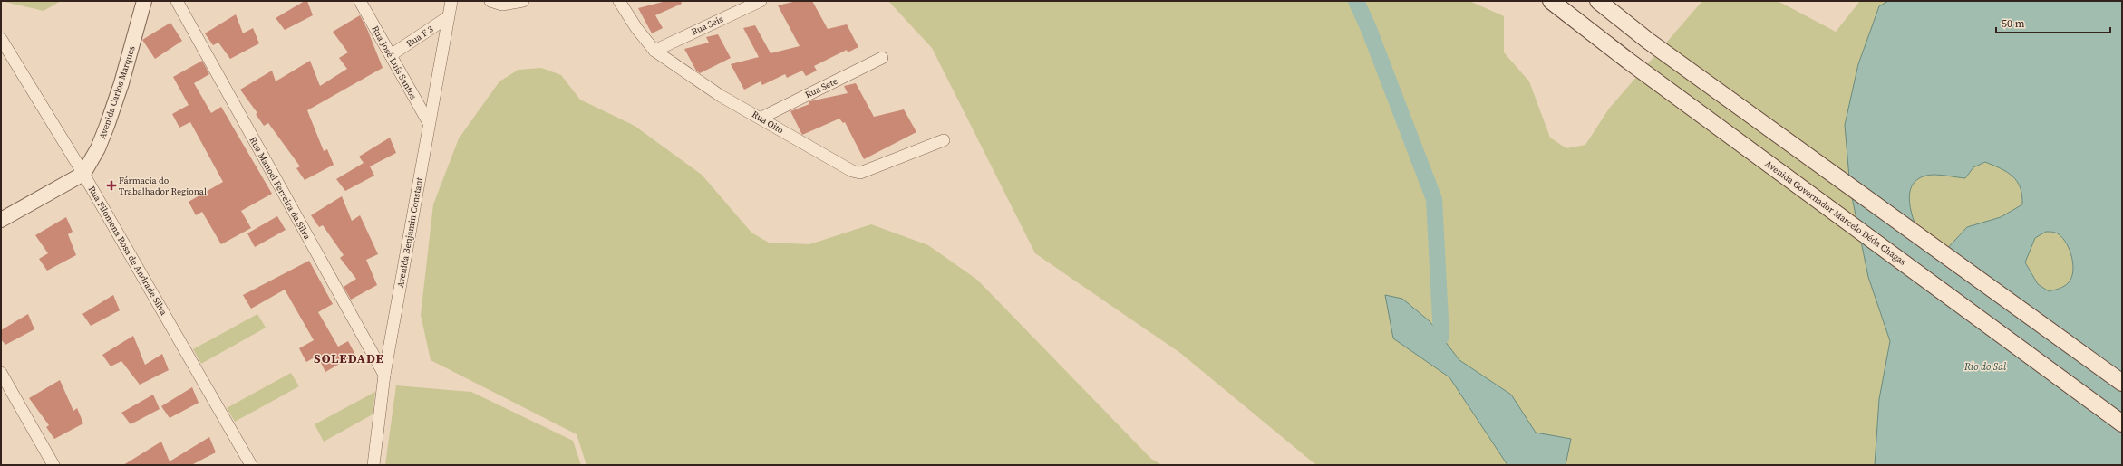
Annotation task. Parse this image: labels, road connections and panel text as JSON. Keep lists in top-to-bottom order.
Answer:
{
  "streets": {
    "main road": ["Avenida Governador Marcelo Déda Chagas"],
    "street": [
      "Rua Seis",
      "Rua F 3",
      "Rua José Luís Santos",
      "Rua Sete",
      "Avenida Carlos Marques",
      "Rua Oito",
      "Rua Manoel Ferreira da Silva",
      "Avenida Benjamin Constant",
      "Rua Filomena Rosa de Andrade Silva"
    ]
  },
  "crossings": [
    ["Rua Seis", "Rua Oito"],
    ["Rua F 3", "Rua José Luís Santos"],
    ["Rua F 3", "Avenida Benjamin Constant"],
    ["Rua José Luís Santos", "Avenida Benjamin Constant"],
    ["Rua Sete", "Rua Oito"],
    ["Avenida Carlos Marques", "Rua Filomena Rosa de Andrade Silva"],
    ["Rua Manoel Ferreira da Silva", "Avenida Benjamin Constant"]
  ],
  "districts": ["SOLEDADE"],
  "water": ["Rio do Sal"],
  "places": {
    "health": ["Fármacia do Trabalhador Regional"]
  },
  "scale_bar": "50 m"
}
